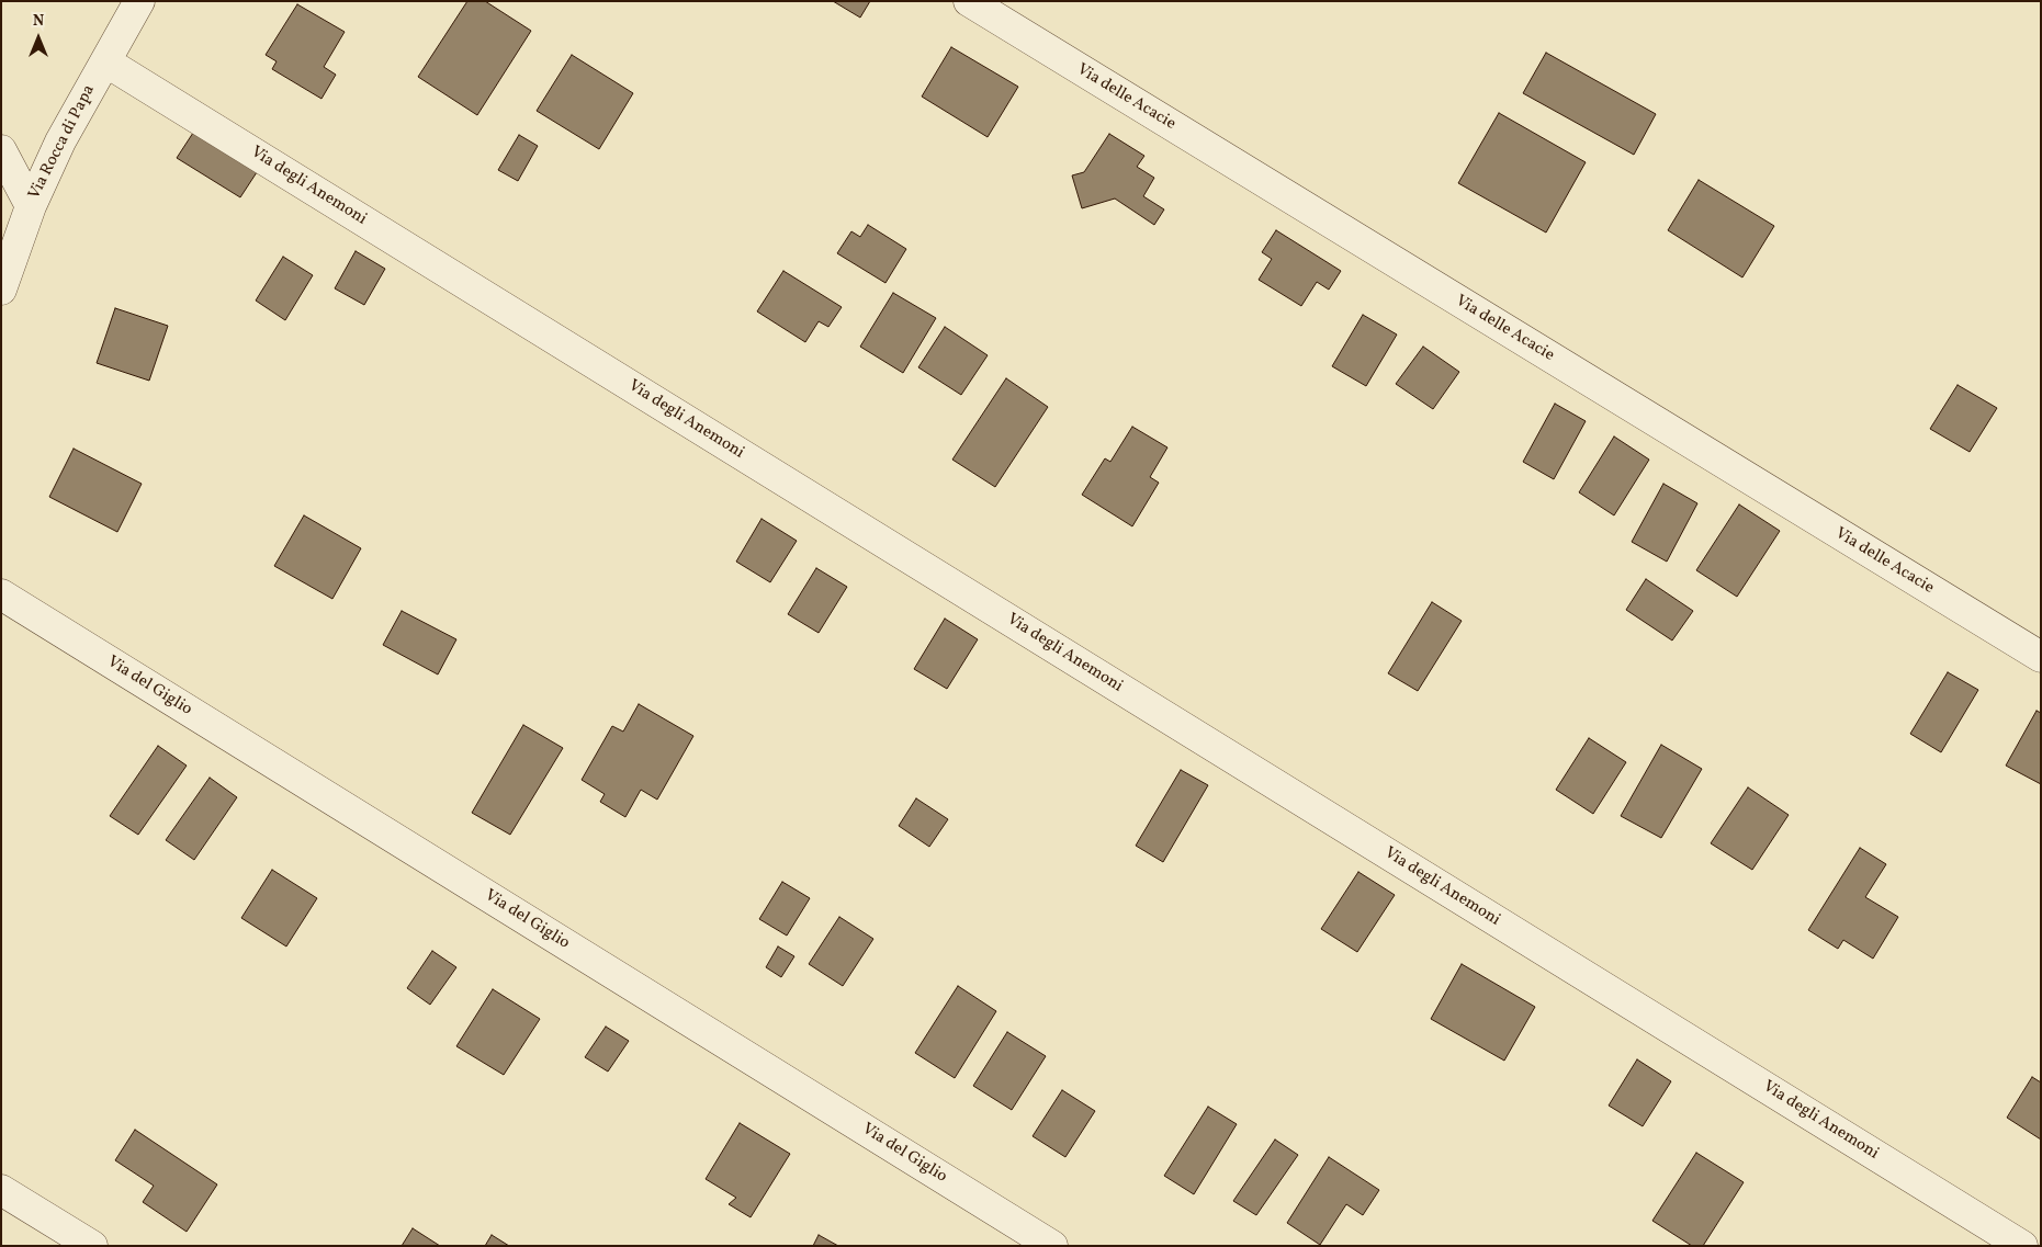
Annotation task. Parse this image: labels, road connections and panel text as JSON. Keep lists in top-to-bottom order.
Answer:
{
  "streets": {
    "street": [
      "Via delle Acacie",
      "Via Rocca di Papa",
      "Via degli Anemoni",
      "Via del Giglio"
    ]
  },
  "crossings": [
    ["Via Rocca di Papa", "Via degli Anemoni"]
  ],
  "north": "top"
}
